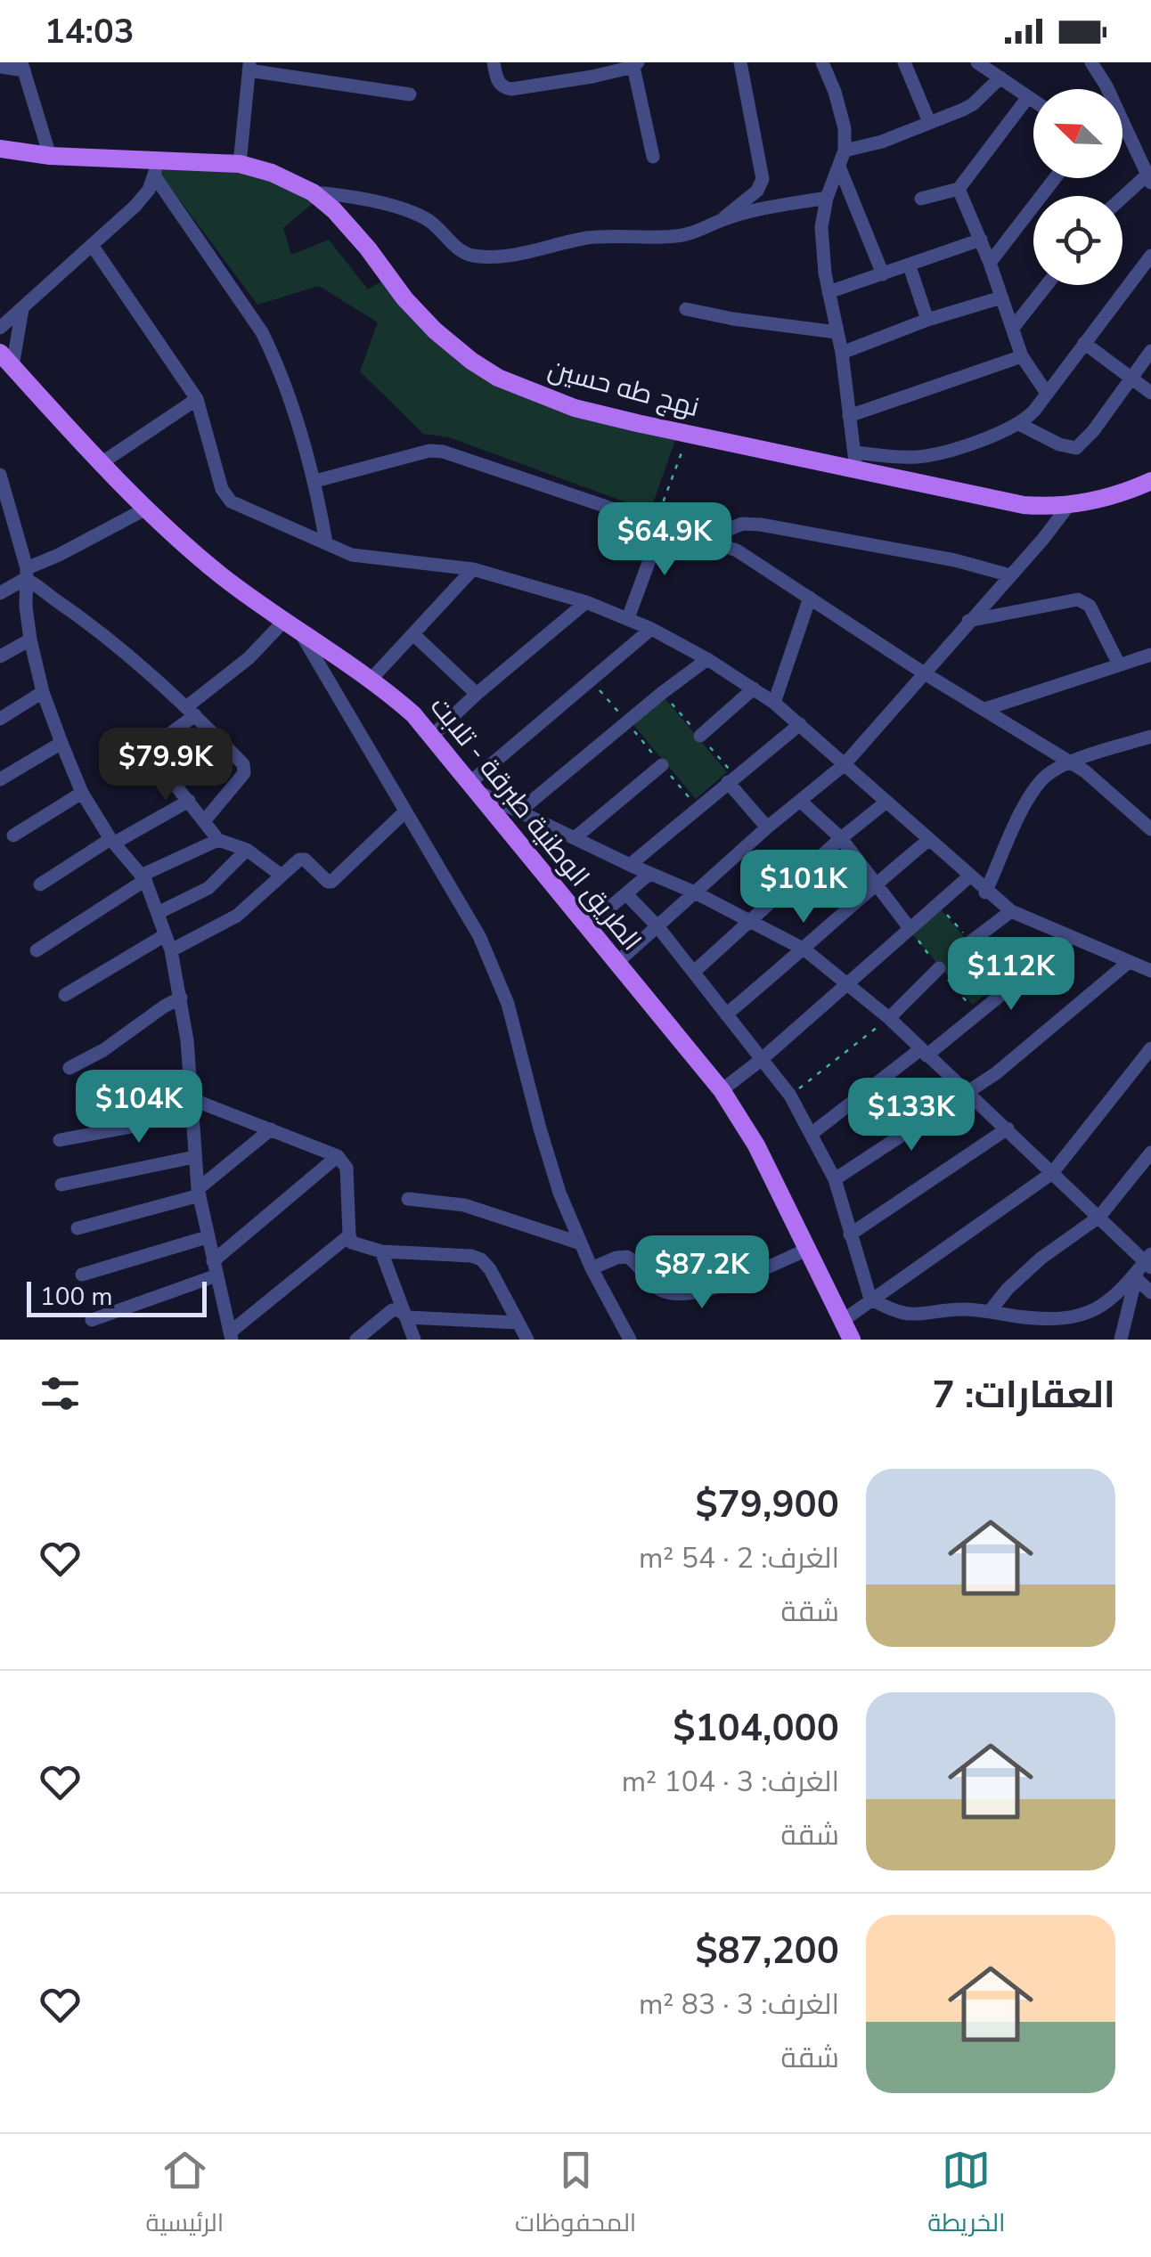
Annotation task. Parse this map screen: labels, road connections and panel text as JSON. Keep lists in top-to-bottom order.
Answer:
{
  "streets": {
    "main road": ["نهج طه حسين", "الطريق الوطنية طبرقة - تلابت"]
  },
  "scale_bar": "100 m",
  "north": "top left",
  "page": {
    "status": "14:03",
    "price": [
      "$64.9K",
      "$79.9K",
      "$101K",
      "$112K",
      "$104K",
      "$133K",
      "$87.2K"
    ],
    "scale": "100 m",
    "heading": "العقارات: 7",
    "list": [
      {
        "name": "$79,900",
        "note": "الغرف: 2 · 54 m² · شقة"
      },
      {
        "name": "$104,000",
        "note": "الغرف: 3 · 104 m² · شقة"
      },
      {
        "name": "$87,200",
        "note": "الغرف: 3 · 83 m² · شقة"
      }
    ],
    "tabs": ["الخريطة", "المحفوظات", "الرئيسية"]
  }
}
